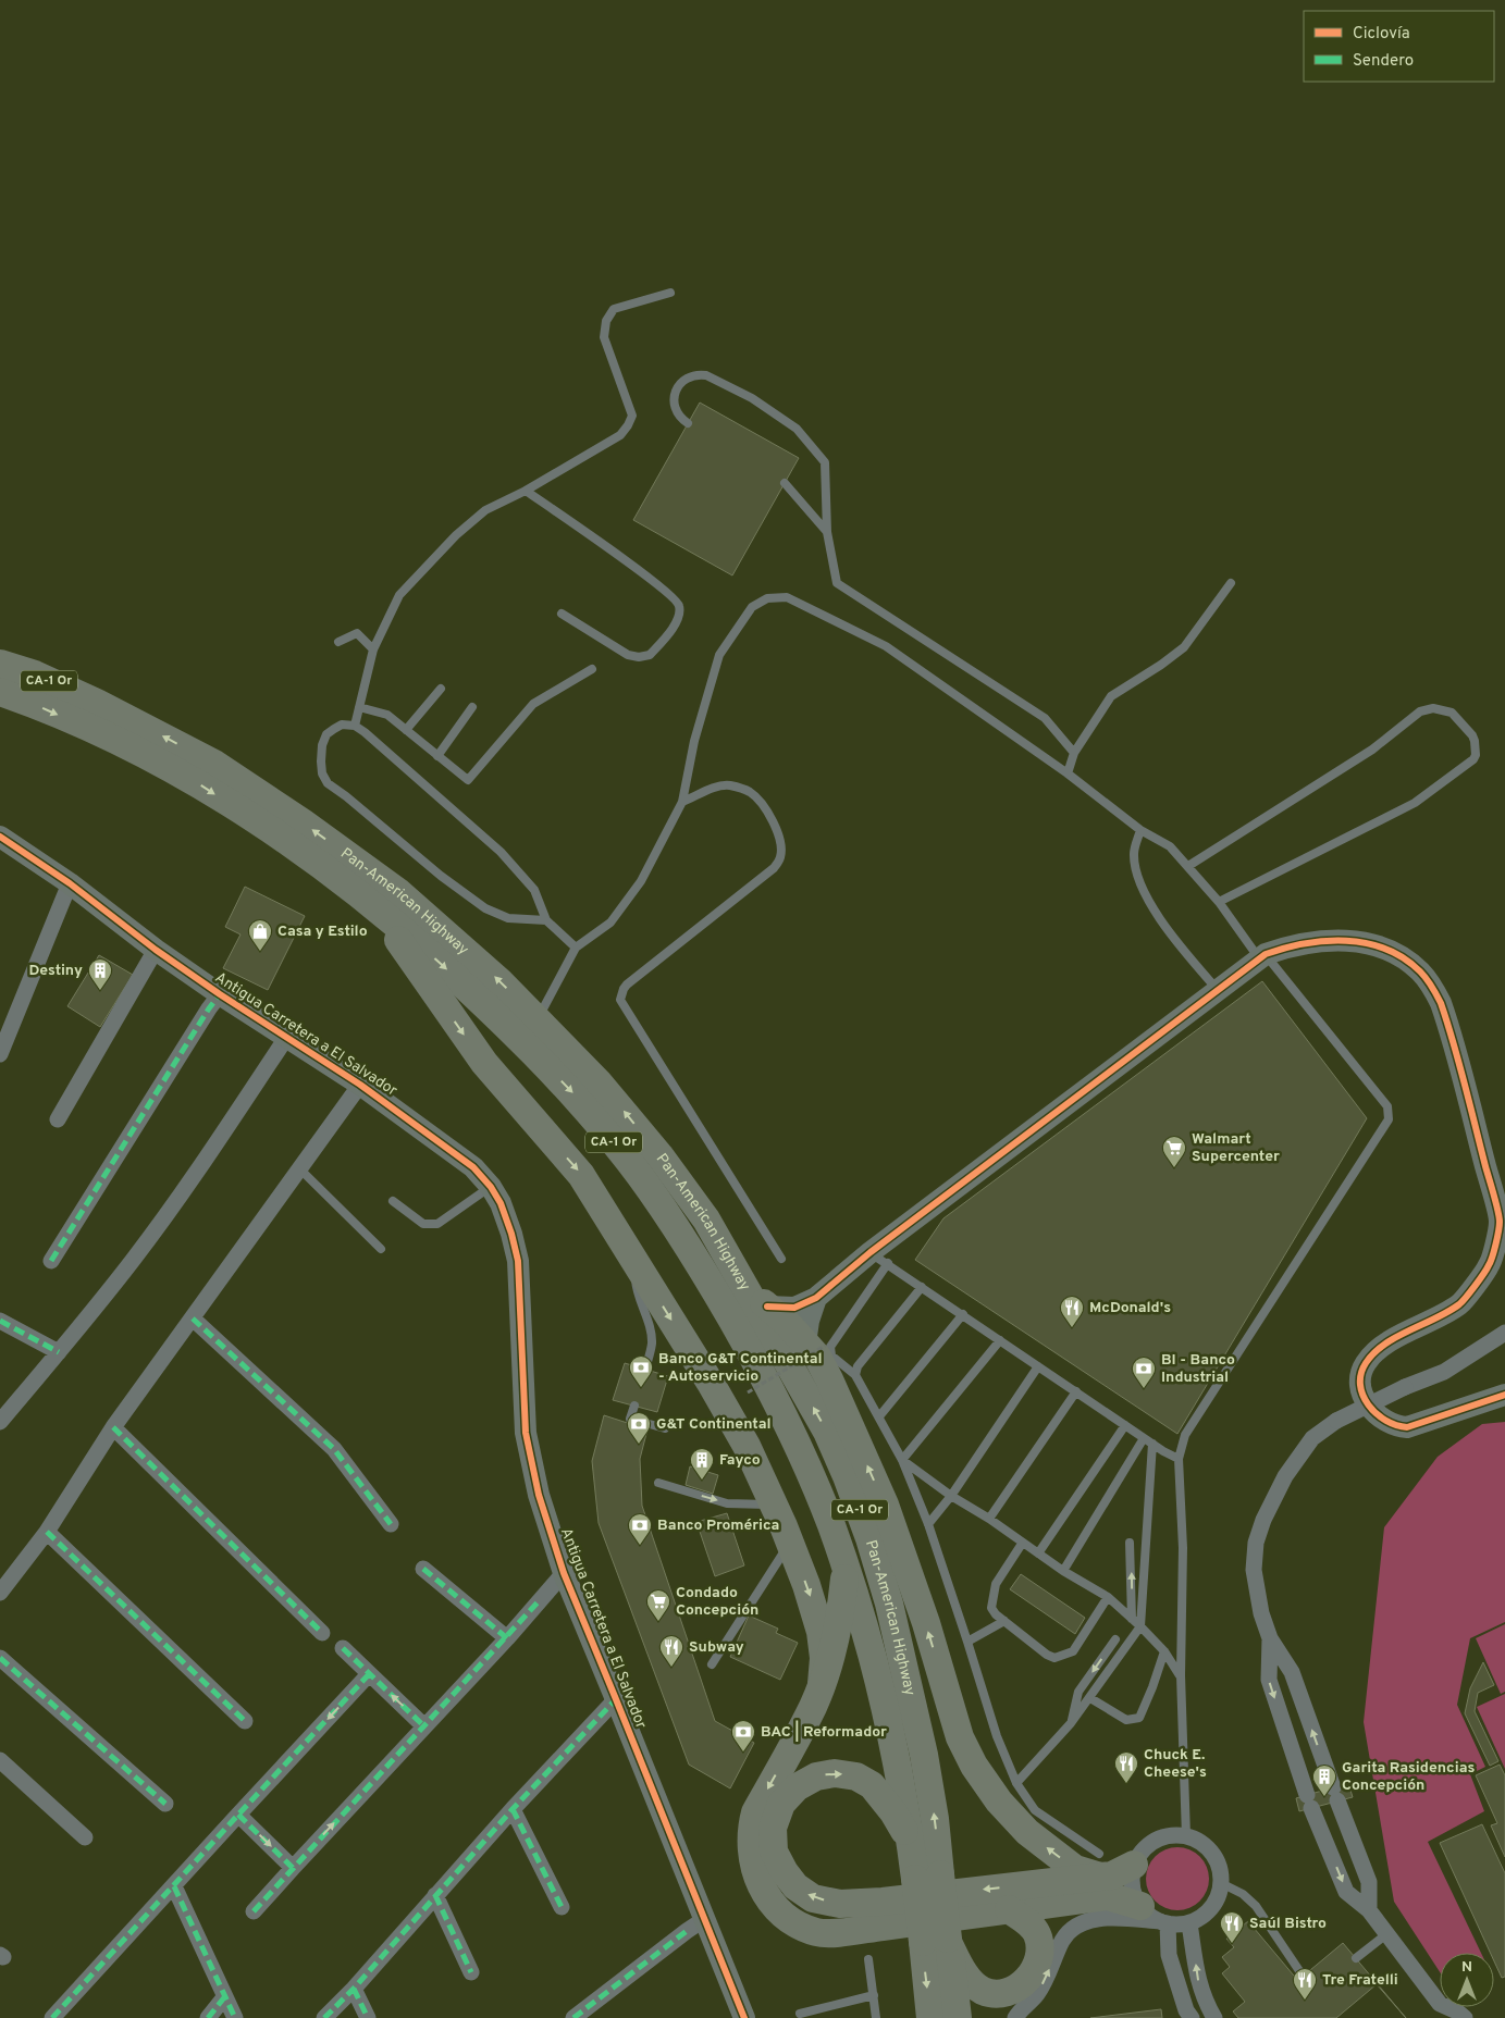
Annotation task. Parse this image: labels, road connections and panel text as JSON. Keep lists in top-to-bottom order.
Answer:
{
  "streets": {
    "highway": ["CA-1 Or", "Pan-American Highway"],
    "street": ["Antigua Carretera a El Salvador"]
  },
  "places": {
    "shop": ["Casa y Estilo"],
    "building": ["Destiny", "Fayco", "Garita Rasidencias Concepción"],
    "supermarket": ["Walmart Supercenter", "Condado Concepción"],
    "restaurant": [
      "McDonald's",
      "Subway",
      "Chuck E. Cheese's",
      "Saúl Bistro",
      "Tre Fratelli"
    ],
    "bank": [
      "Banco G&T Continental - Autoservicio",
      "BI - Banco Industrial",
      "G&T Continental",
      "Banco Promérica",
      "BAC | Reformador"
    ]
  },
  "legend": ["Ciclovía", "Sendero"],
  "north": "top"
}
